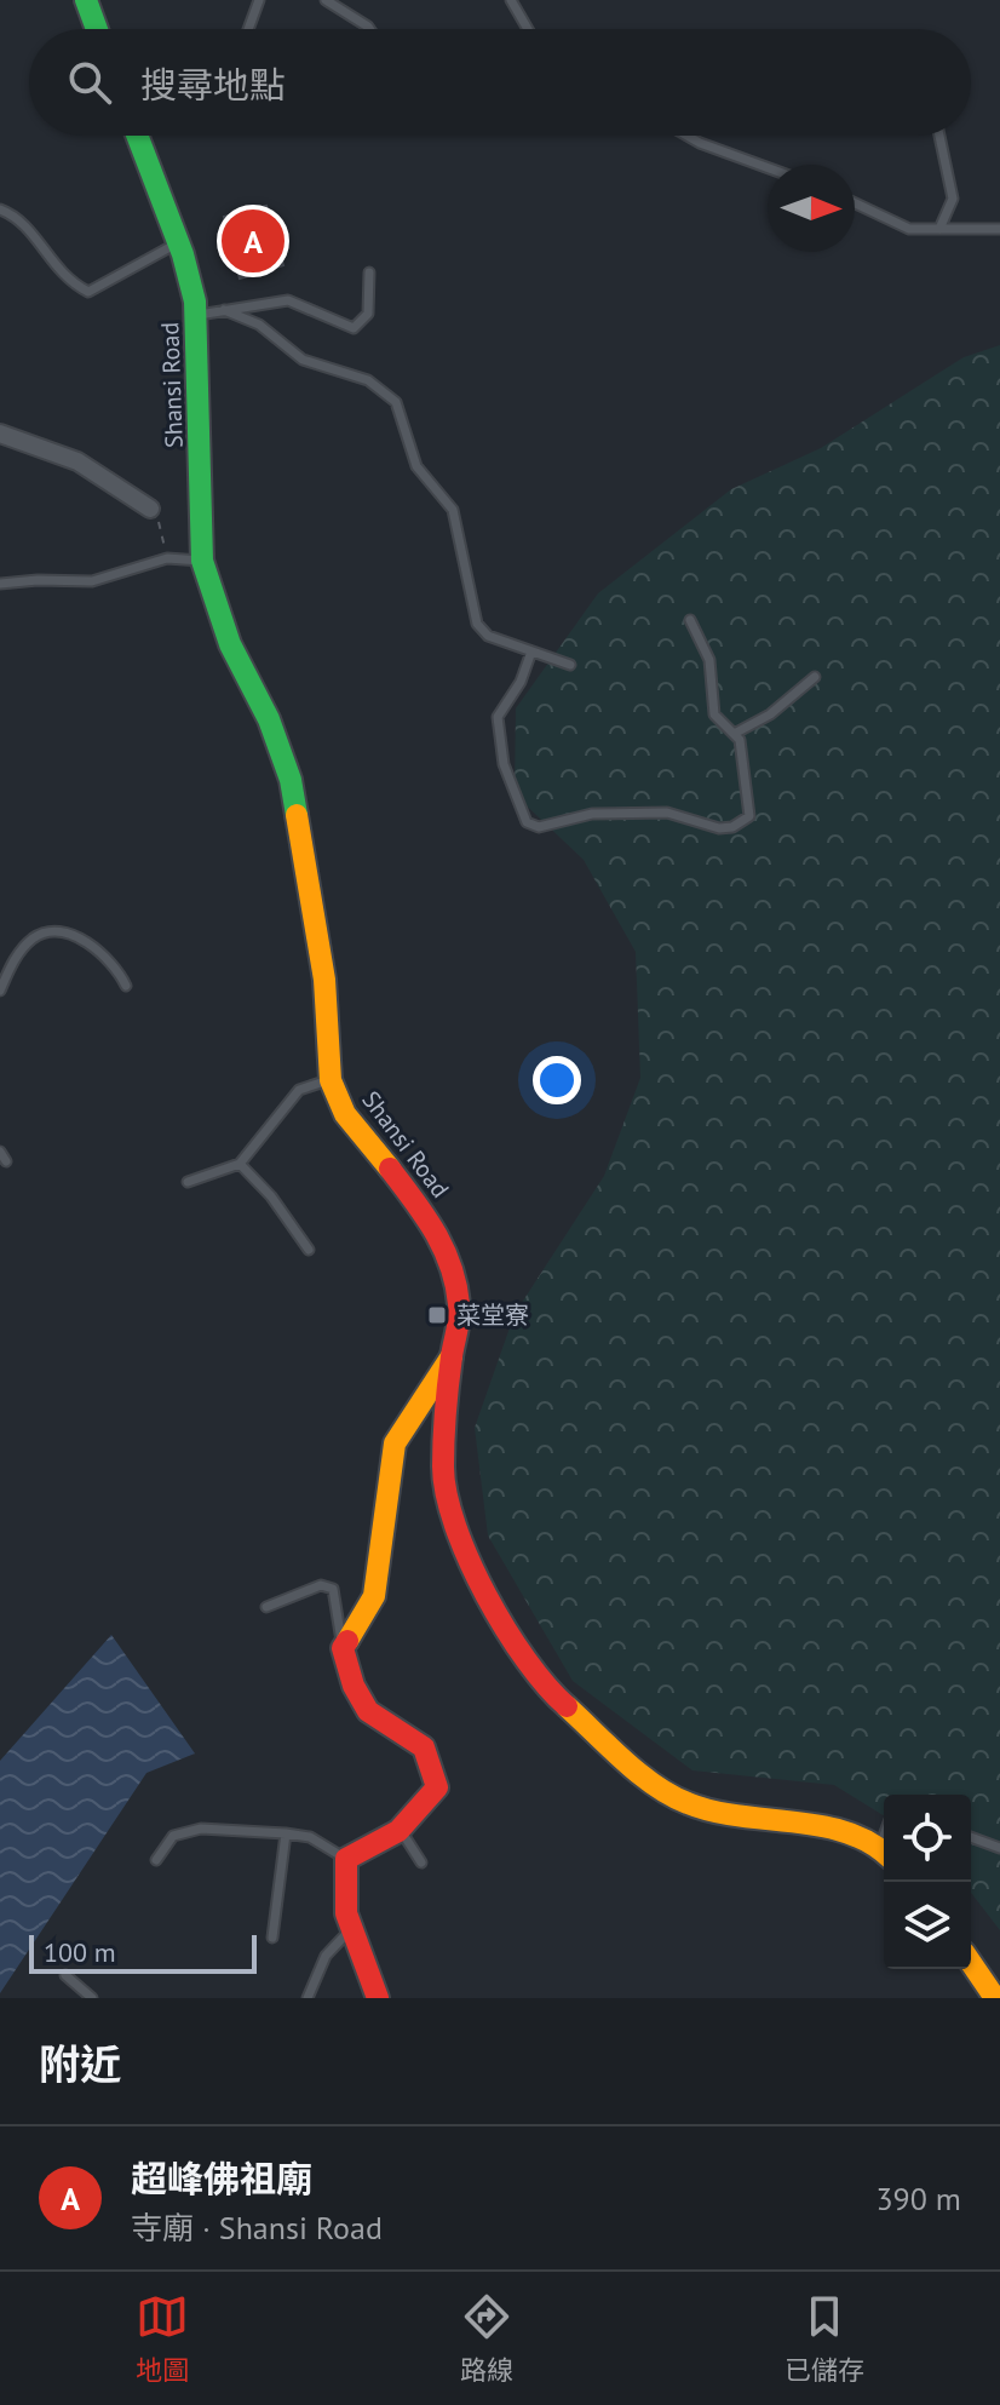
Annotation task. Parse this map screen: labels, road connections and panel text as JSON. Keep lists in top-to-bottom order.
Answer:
{
  "streets": {
    "street": ["Shansi Road"]
  },
  "places": {
    "transit": ["菜堂寮"]
  },
  "scale_bar": "100 m",
  "north": "right",
  "page": {
    "search": "搜尋地點",
    "pins": "A",
    "scale": "100 m",
    "heading": "附近",
    "list": [
      {
        "mark": "A",
        "name": "超峰佛祖廟",
        "note": "寺廟 · Shansi Road",
        "value": "390 m"
      }
    ],
    "nav": ["地圖", "路線", "已儲存"]
  }
}
